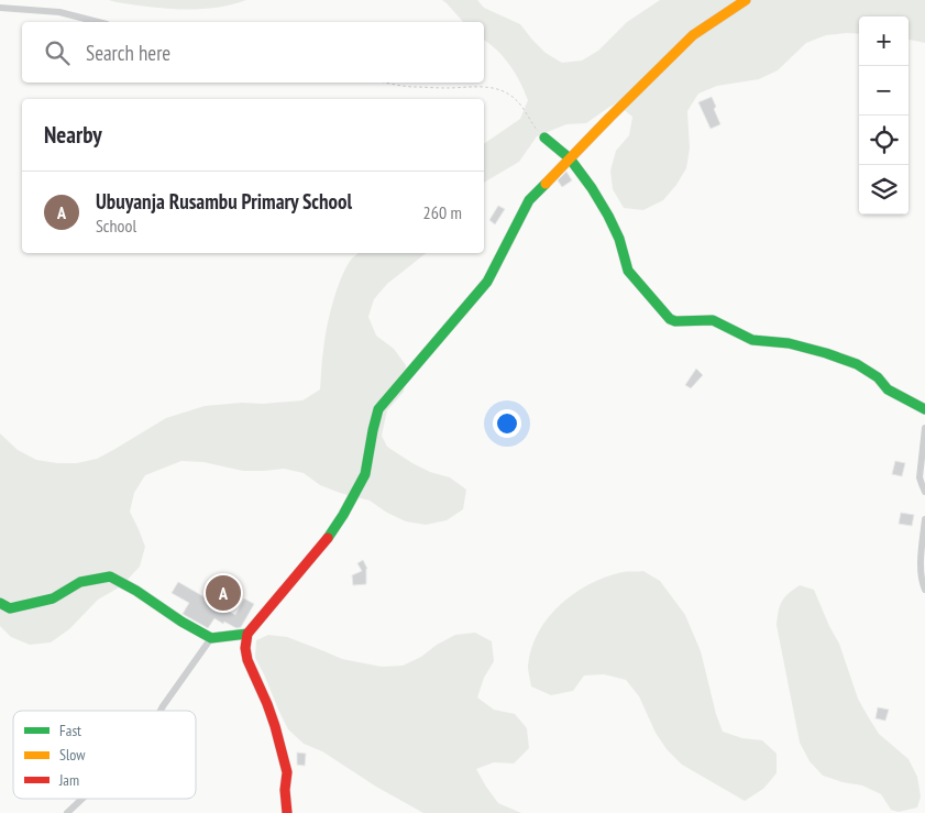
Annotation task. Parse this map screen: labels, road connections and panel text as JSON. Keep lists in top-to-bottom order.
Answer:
{
  "legend": ["Fast", "Slow", "Jam"],
  "page": {
    "map_buttons": ["+", "−"],
    "search": "Search here",
    "heading": "Nearby",
    "list": [
      {
        "mark": "A",
        "name": "Ubuyanja Rusambu Primary School",
        "note": "School",
        "value": "260 m"
      }
    ],
    "pins": "A"
  }
}
